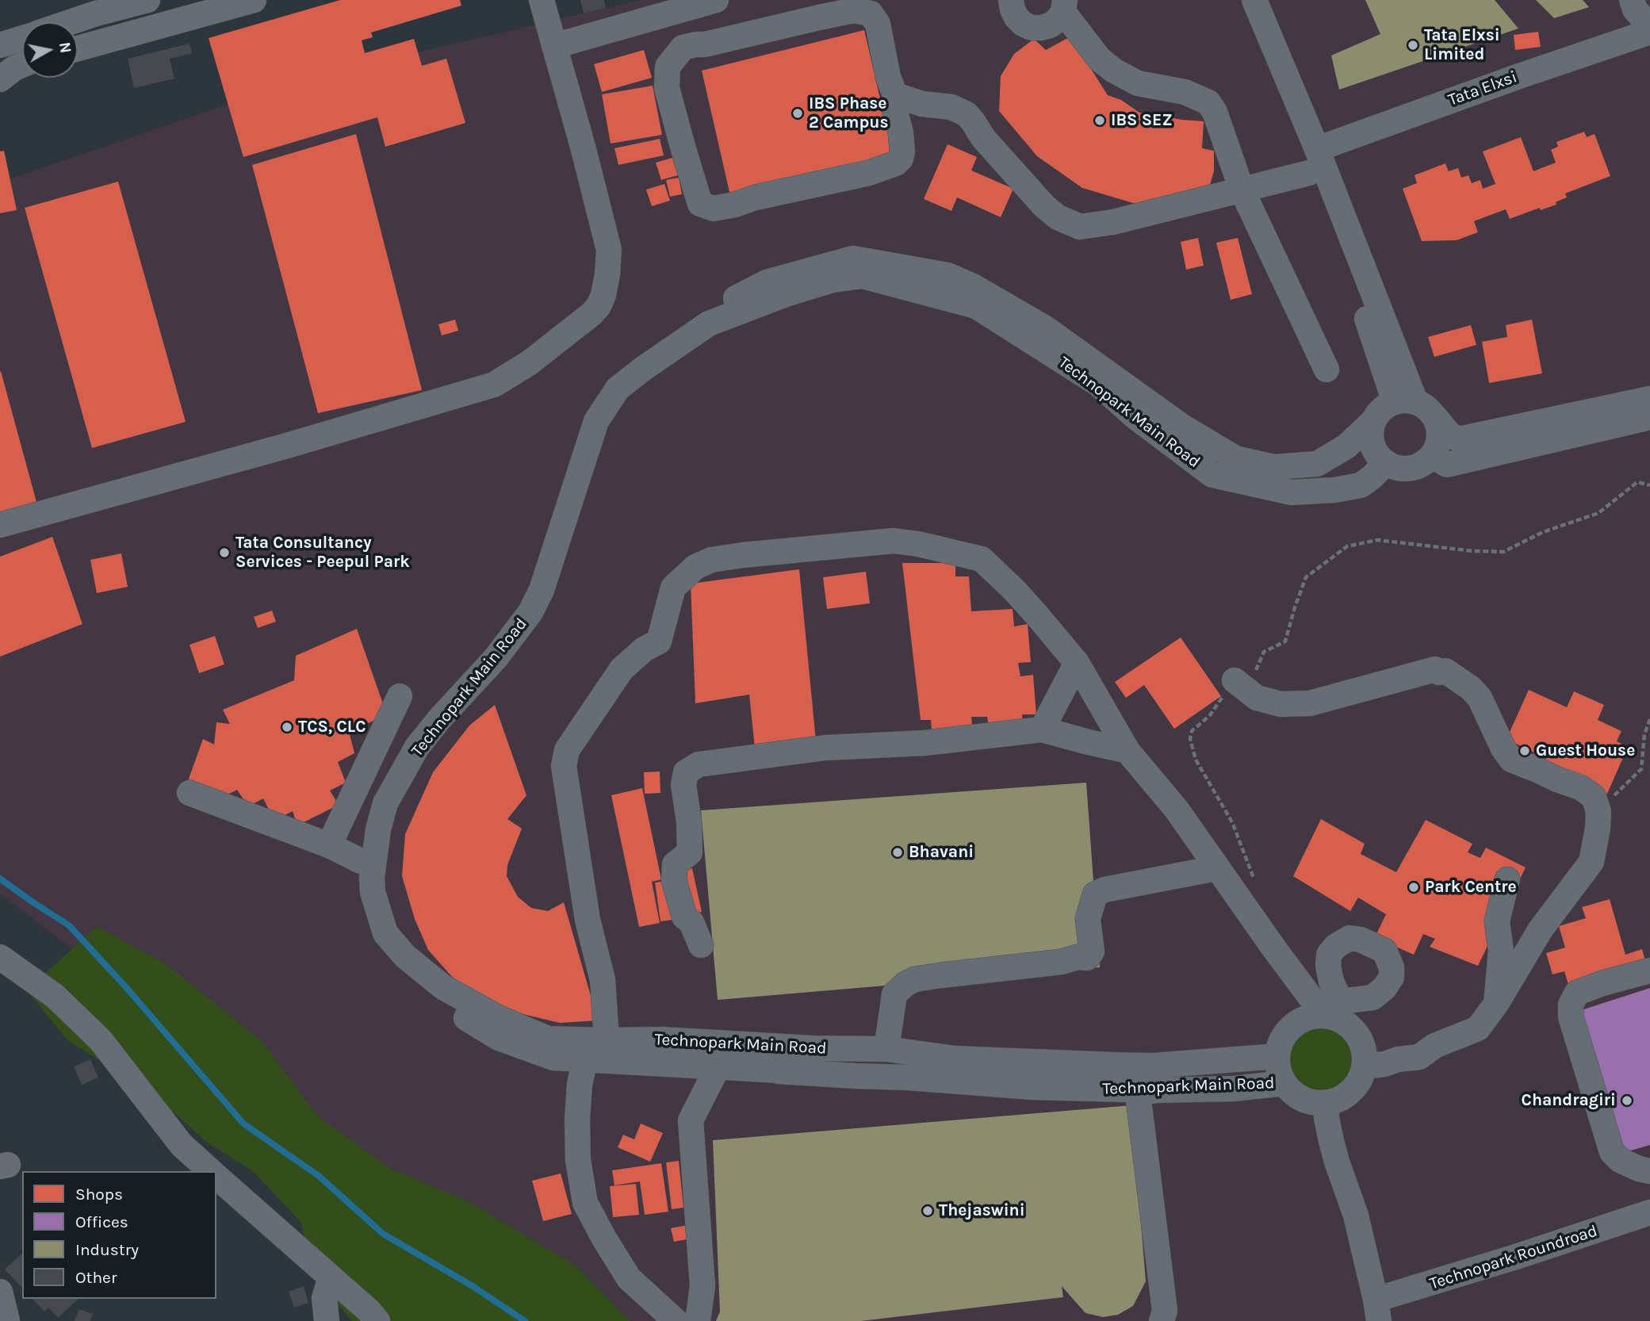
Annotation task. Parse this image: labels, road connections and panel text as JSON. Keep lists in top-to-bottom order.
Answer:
{
  "streets": {
    "street": ["Tata Elxsi", "Technopark Main Road", "Technopark Roundroad"]
  },
  "places": [
    "Tata Elxsi Limited",
    "IBS Phase 2 Campus",
    "IBS SEZ",
    "Tata Consultancy Services - Peepul Park",
    "TCS, CLC",
    "Guest House",
    "Bhavani",
    "Park Centre",
    "Chandragiri",
    "Thejaswini"
  ],
  "legend": [
    "Shops",
    "Offices",
    "Industry",
    "Other"
  ],
  "north": "right"
}
